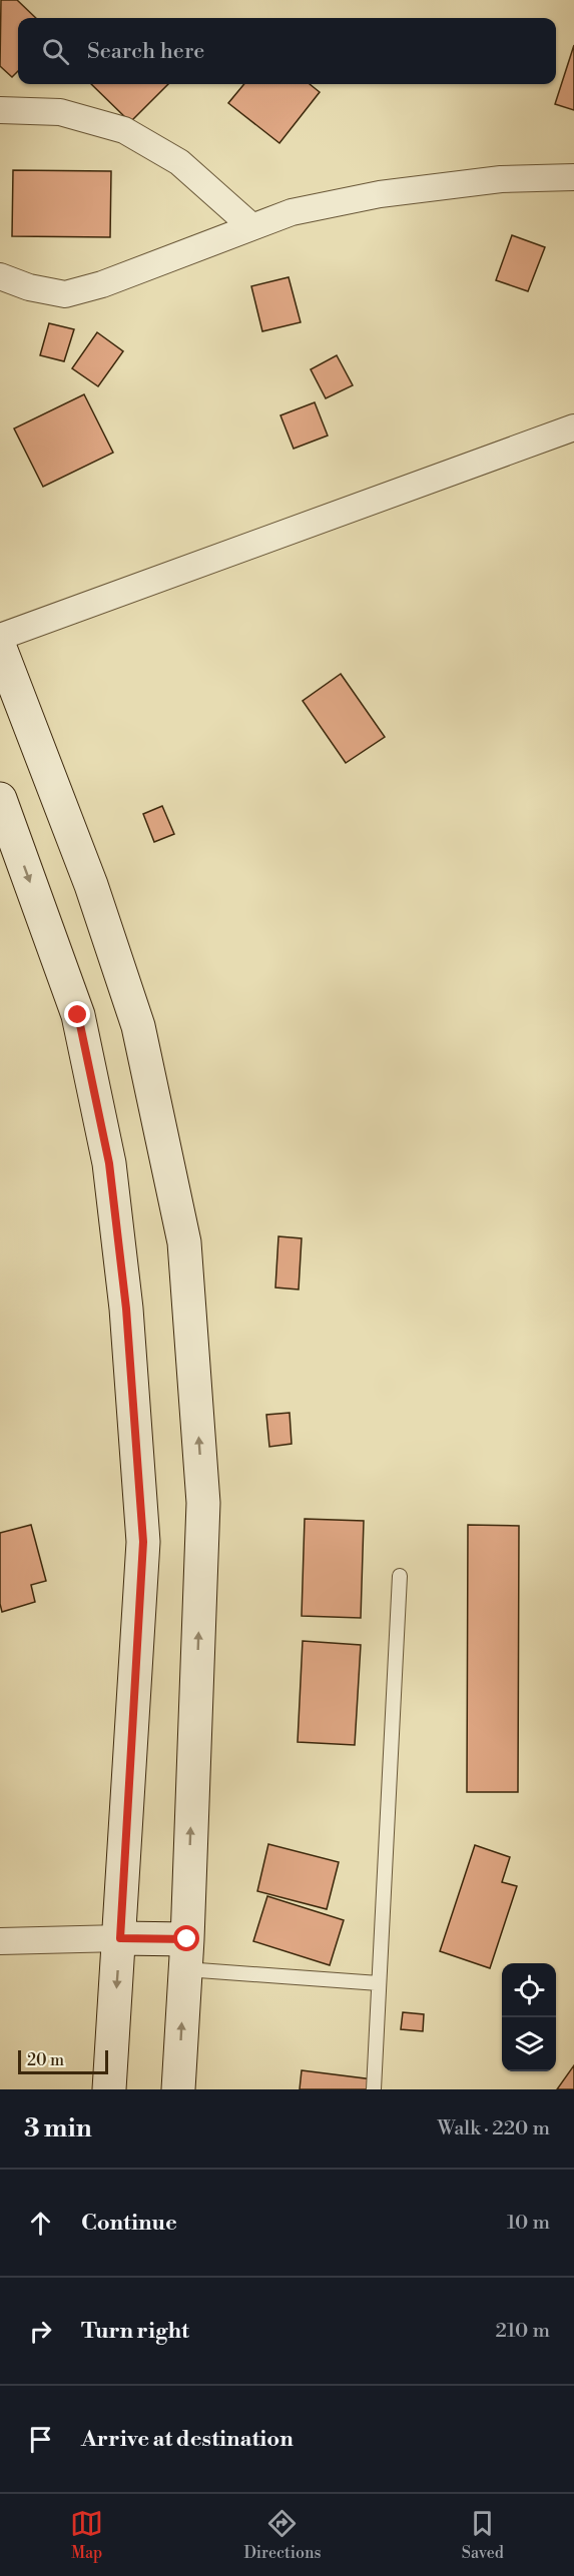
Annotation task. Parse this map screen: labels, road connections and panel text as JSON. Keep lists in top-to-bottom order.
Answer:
{
  "scale_bar": "20 m",
  "page": {
    "search": "Search here",
    "scale": "20 m",
    "heading": ["3 min", "Walk · 220 m"],
    "list": [
      ["Continue", "10 m"],
      ["Turn right", "210 m"],
      "Arrive at destination"
    ],
    "nav": ["Map", "Directions", "Saved"]
  }
}
